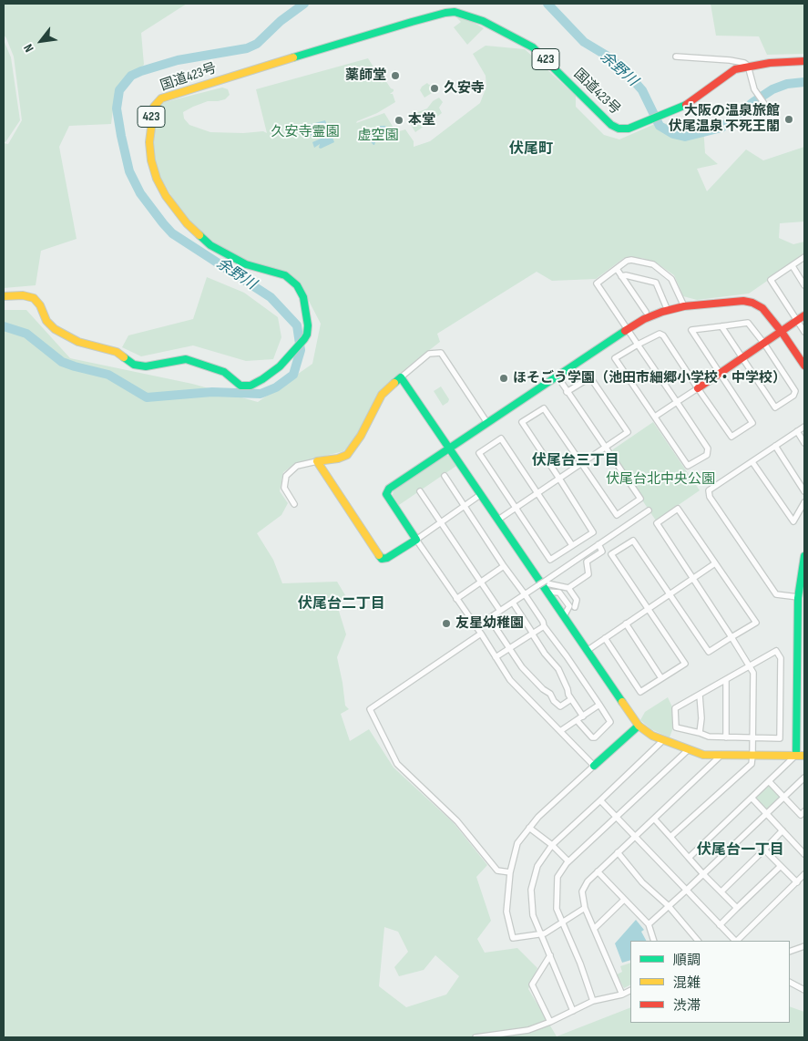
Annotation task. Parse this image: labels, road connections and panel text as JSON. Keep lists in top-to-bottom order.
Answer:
{
  "streets": {
    "main road": ["423", "国道423号"]
  },
  "districts": [
    "伏尾町",
    "伏尾台三丁目",
    "伏尾台二丁目",
    "伏尾台一丁目"
  ],
  "water": ["余野川"],
  "parks": ["久安寺霊園", "虚空園", "伏尾台北中央公園"],
  "places": [
    "薬師堂",
    "久安寺",
    "大阪の温泉旅館 伏尾温泉 不死王閣",
    "本堂",
    "ほそごう学園（池田市細郷小学校・中学校）",
    "友星幼稚園"
  ],
  "legend": ["順調", "混雑", "渋滞"],
  "north": "bottom left"
}
